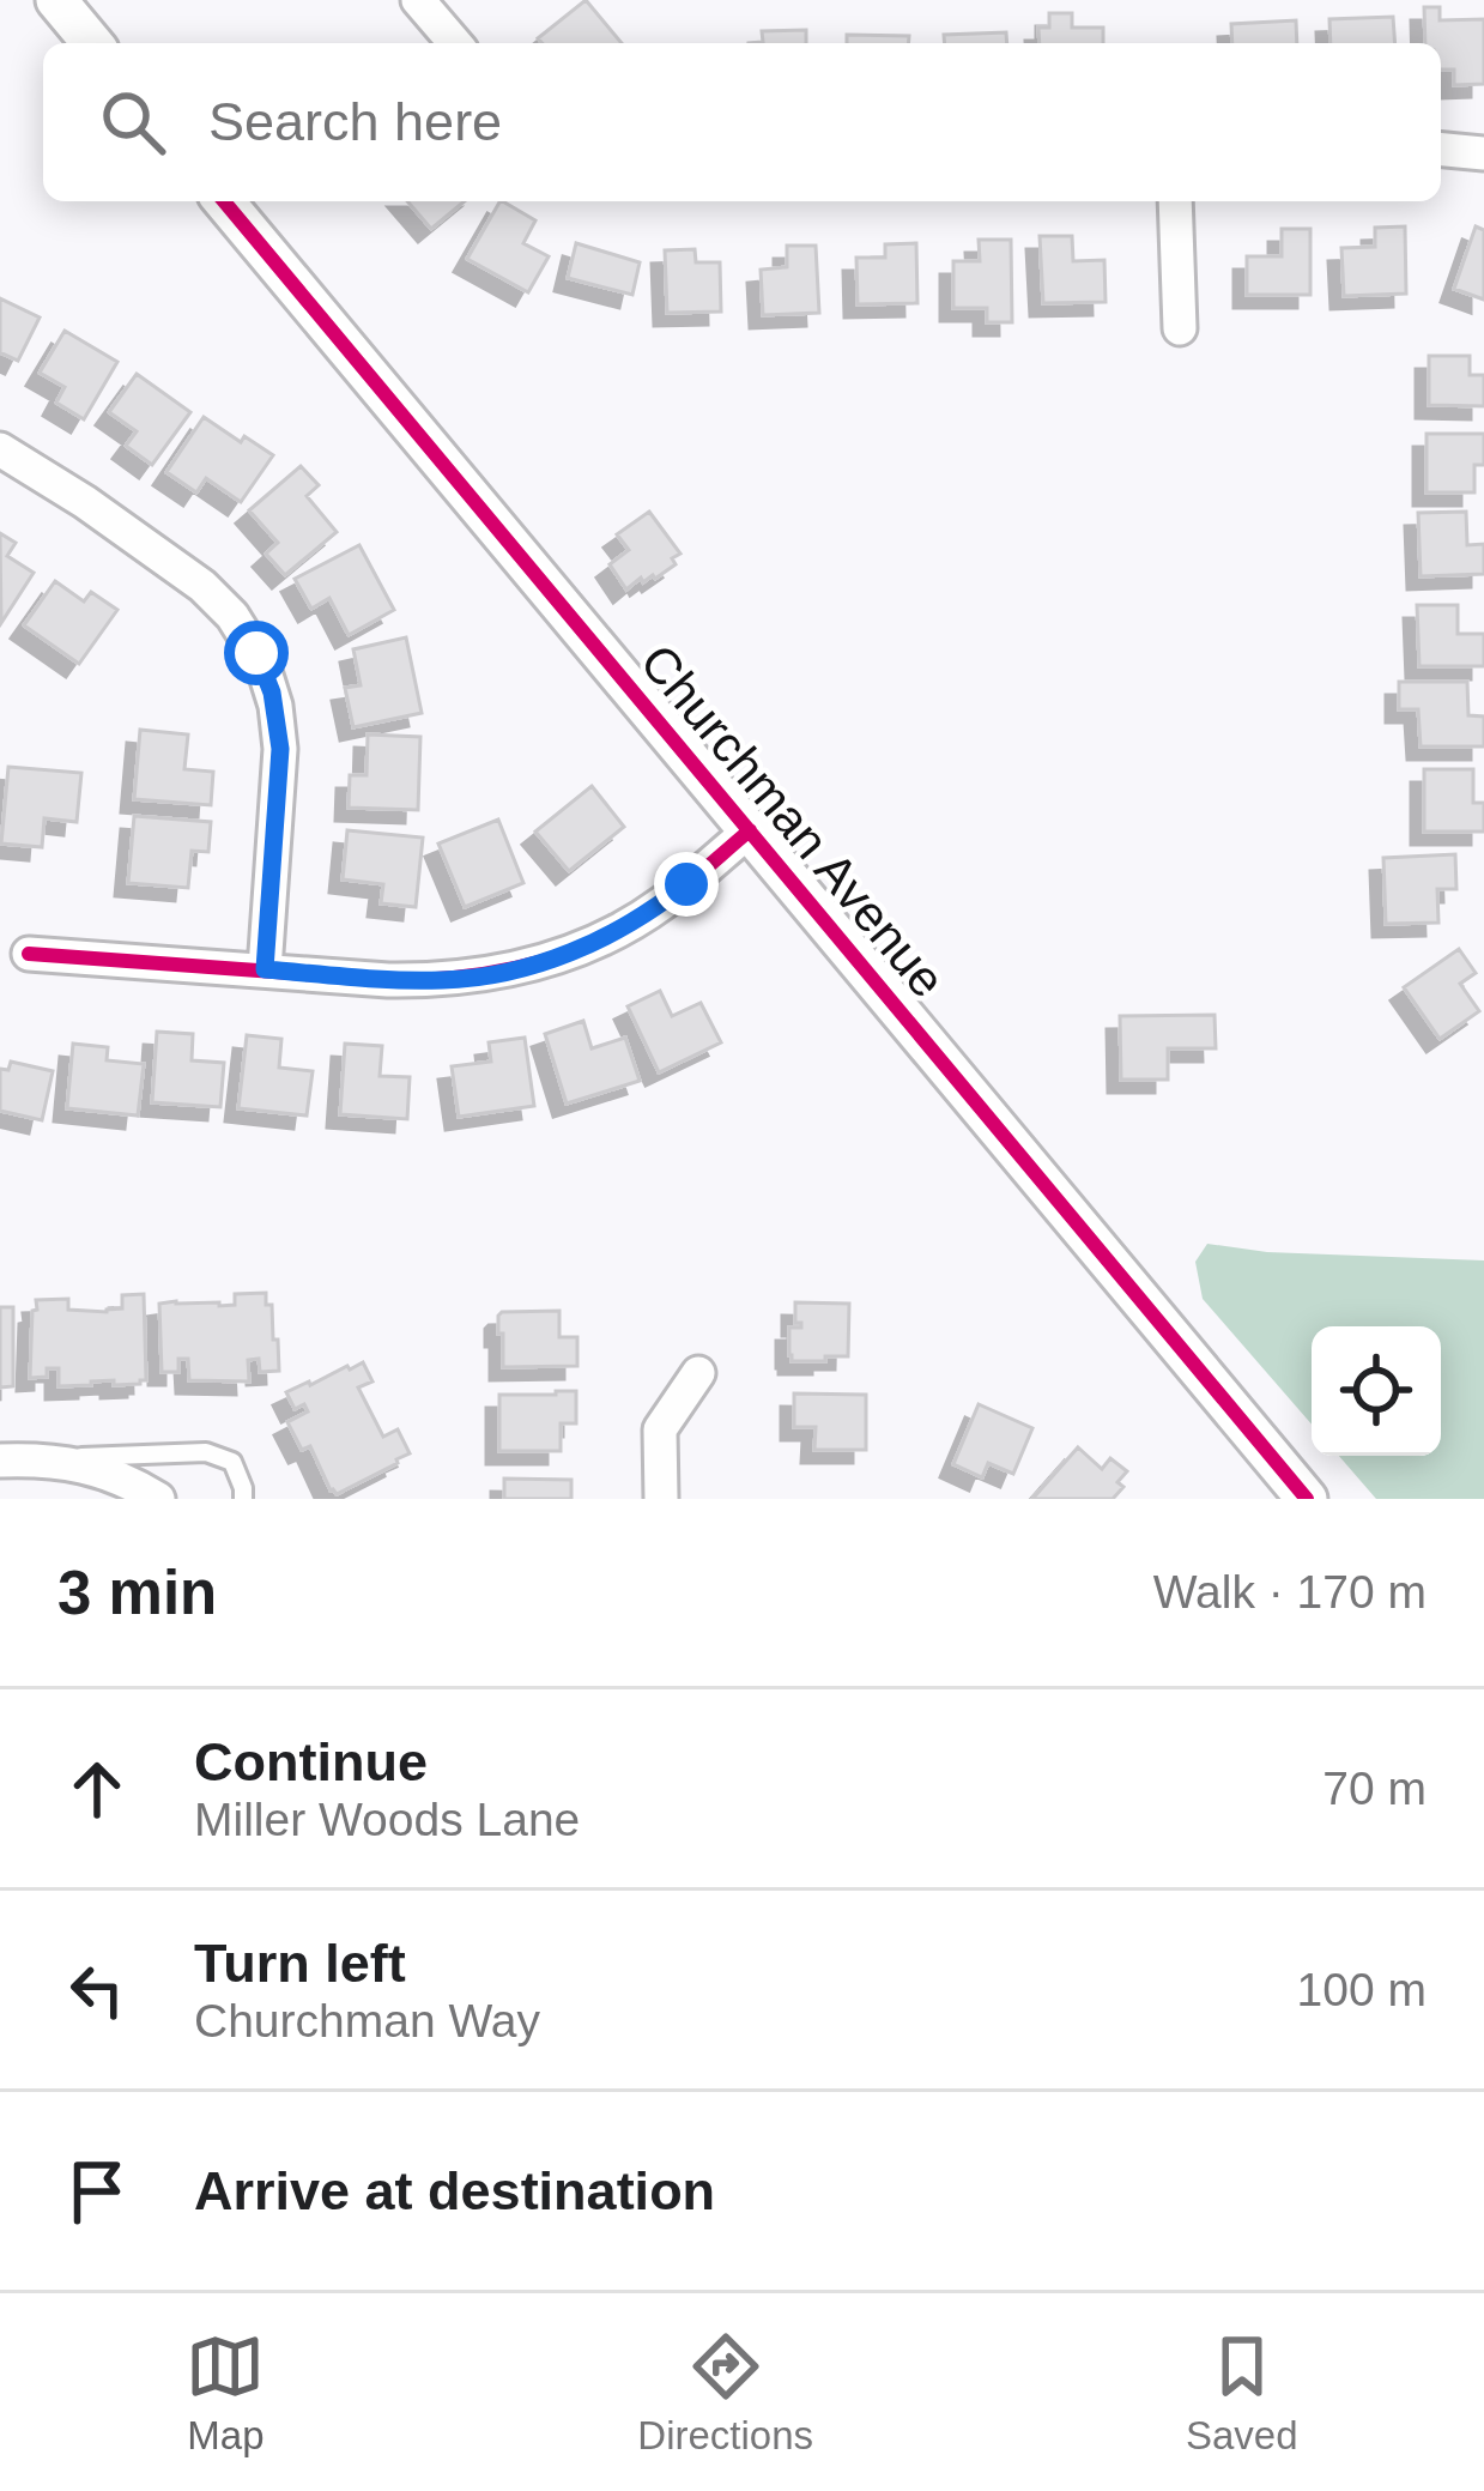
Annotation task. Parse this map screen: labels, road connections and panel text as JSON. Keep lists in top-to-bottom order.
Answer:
{
  "streets": {
    "street": ["Churchman Avenue"]
  },
  "page": {
    "search": "Search here",
    "heading": ["3 min", "Walk · 170 m"],
    "list": [
      ["Continue", "Miller Woods Lane", "70 m"],
      ["Turn left", "Churchman Way", "100 m"],
      "Arrive at destination"
    ],
    "nav": ["Map", "Directions", "Saved"]
  }
}
